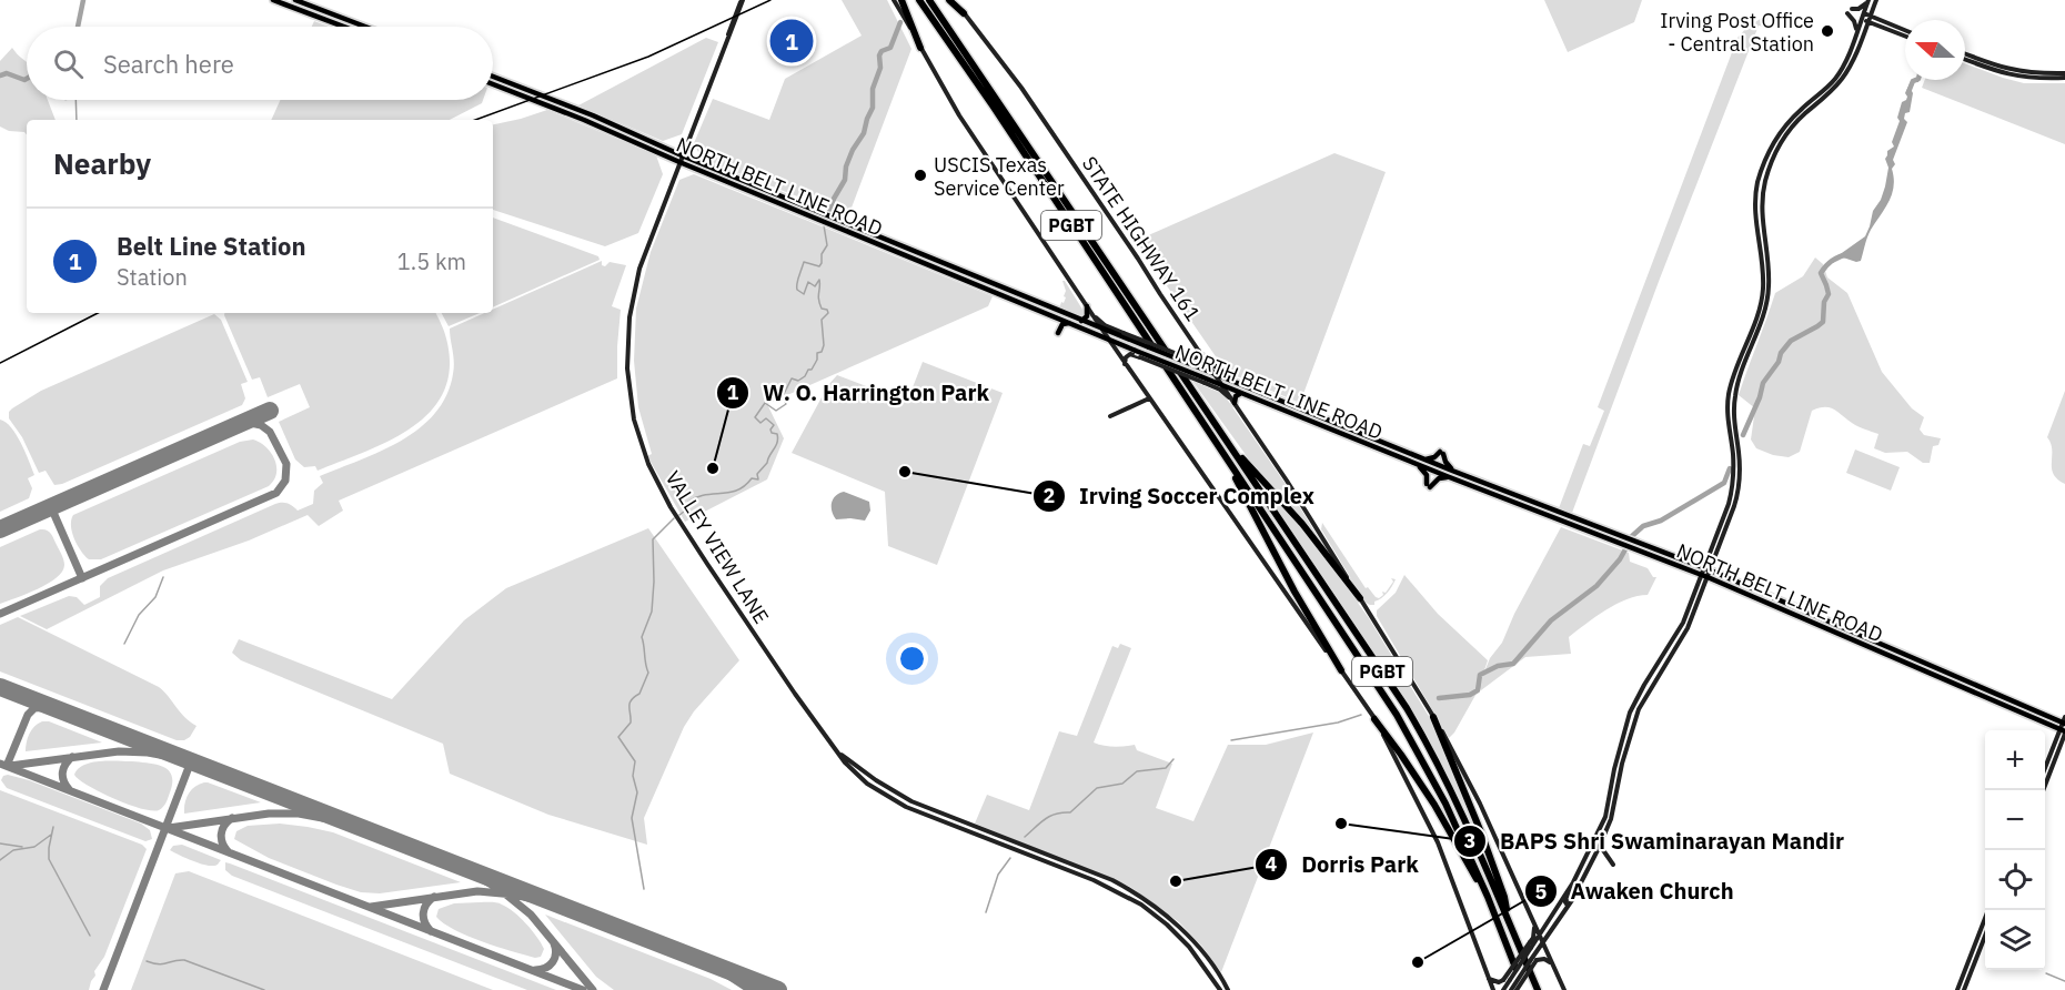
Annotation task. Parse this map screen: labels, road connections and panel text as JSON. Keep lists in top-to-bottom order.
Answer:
{
  "streets": {
    "highway": ["PGBT"],
    "main road": ["NORTH BELT LINE ROAD", "STATE HIGHWAY 161", "VALLEY VIEW LANE"]
  },
  "crossings": [
    ["NORTH BELT LINE ROAD", "STATE HIGHWAY 161"],
    ["NORTH BELT LINE ROAD", "VALLEY VIEW LANE"]
  ],
  "places": [
    "Irving Post Office - Central Station",
    "USCIS Texas Service Center",
    "W. O. Harrington Park",
    "Irving Soccer Complex",
    "BAPS Shri Swaminarayan Mandir",
    "Dorris Park",
    "Awaken Church"
  ],
  "north": "left",
  "page": {
    "pins": "1",
    "search": "Search here",
    "heading": "Nearby",
    "list": [
      {
        "mark": "1",
        "name": "Belt Line Station",
        "note": "Station",
        "value": "1.5 km"
      }
    ],
    "map_buttons": ["+", "−"]
  }
}
